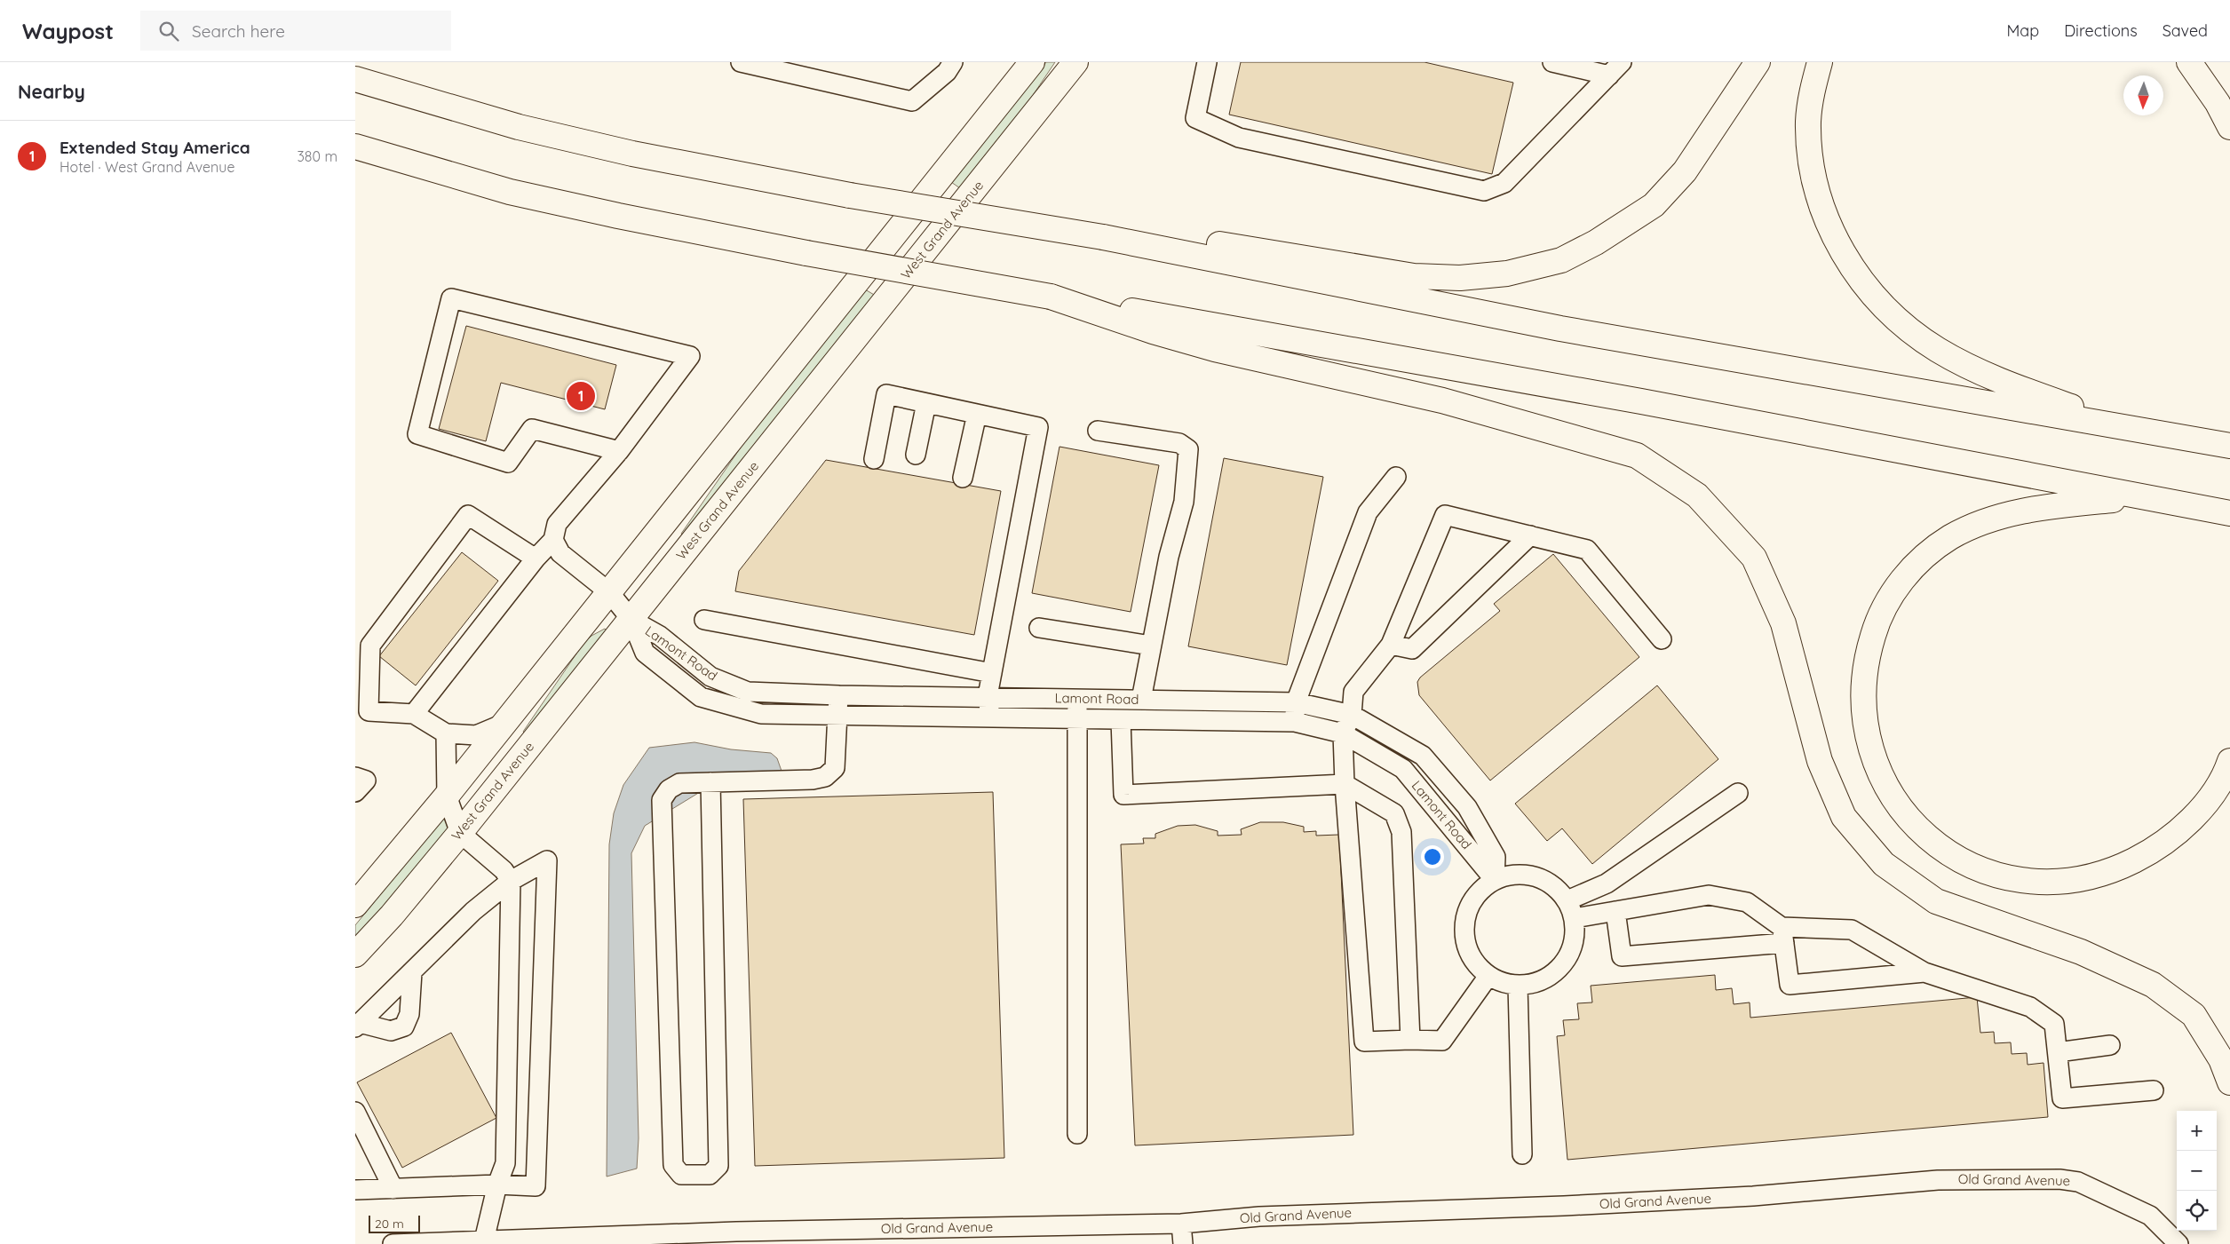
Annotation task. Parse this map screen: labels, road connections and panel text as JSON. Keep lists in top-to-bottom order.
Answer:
{
  "streets": {
    "main road": ["West Grand Avenue"],
    "street": ["Lamont Road", "Old Grand Avenue"]
  },
  "crossings": [
    ["West Grand Avenue", "Lamont Road"]
  ],
  "scale_bar": "20 m",
  "north": "bottom",
  "page": {
    "header": "Waypost",
    "search": "Search here",
    "nav": ["Map", "Directions", "Saved"],
    "heading": "Nearby",
    "list": [
      {
        "mark": "1",
        "name": "Extended Stay America",
        "note": "Hotel · West Grand Avenue",
        "value": "380 m"
      }
    ],
    "pins": "1",
    "map_buttons": ["+", "−"],
    "scale": "20 m"
  }
}
